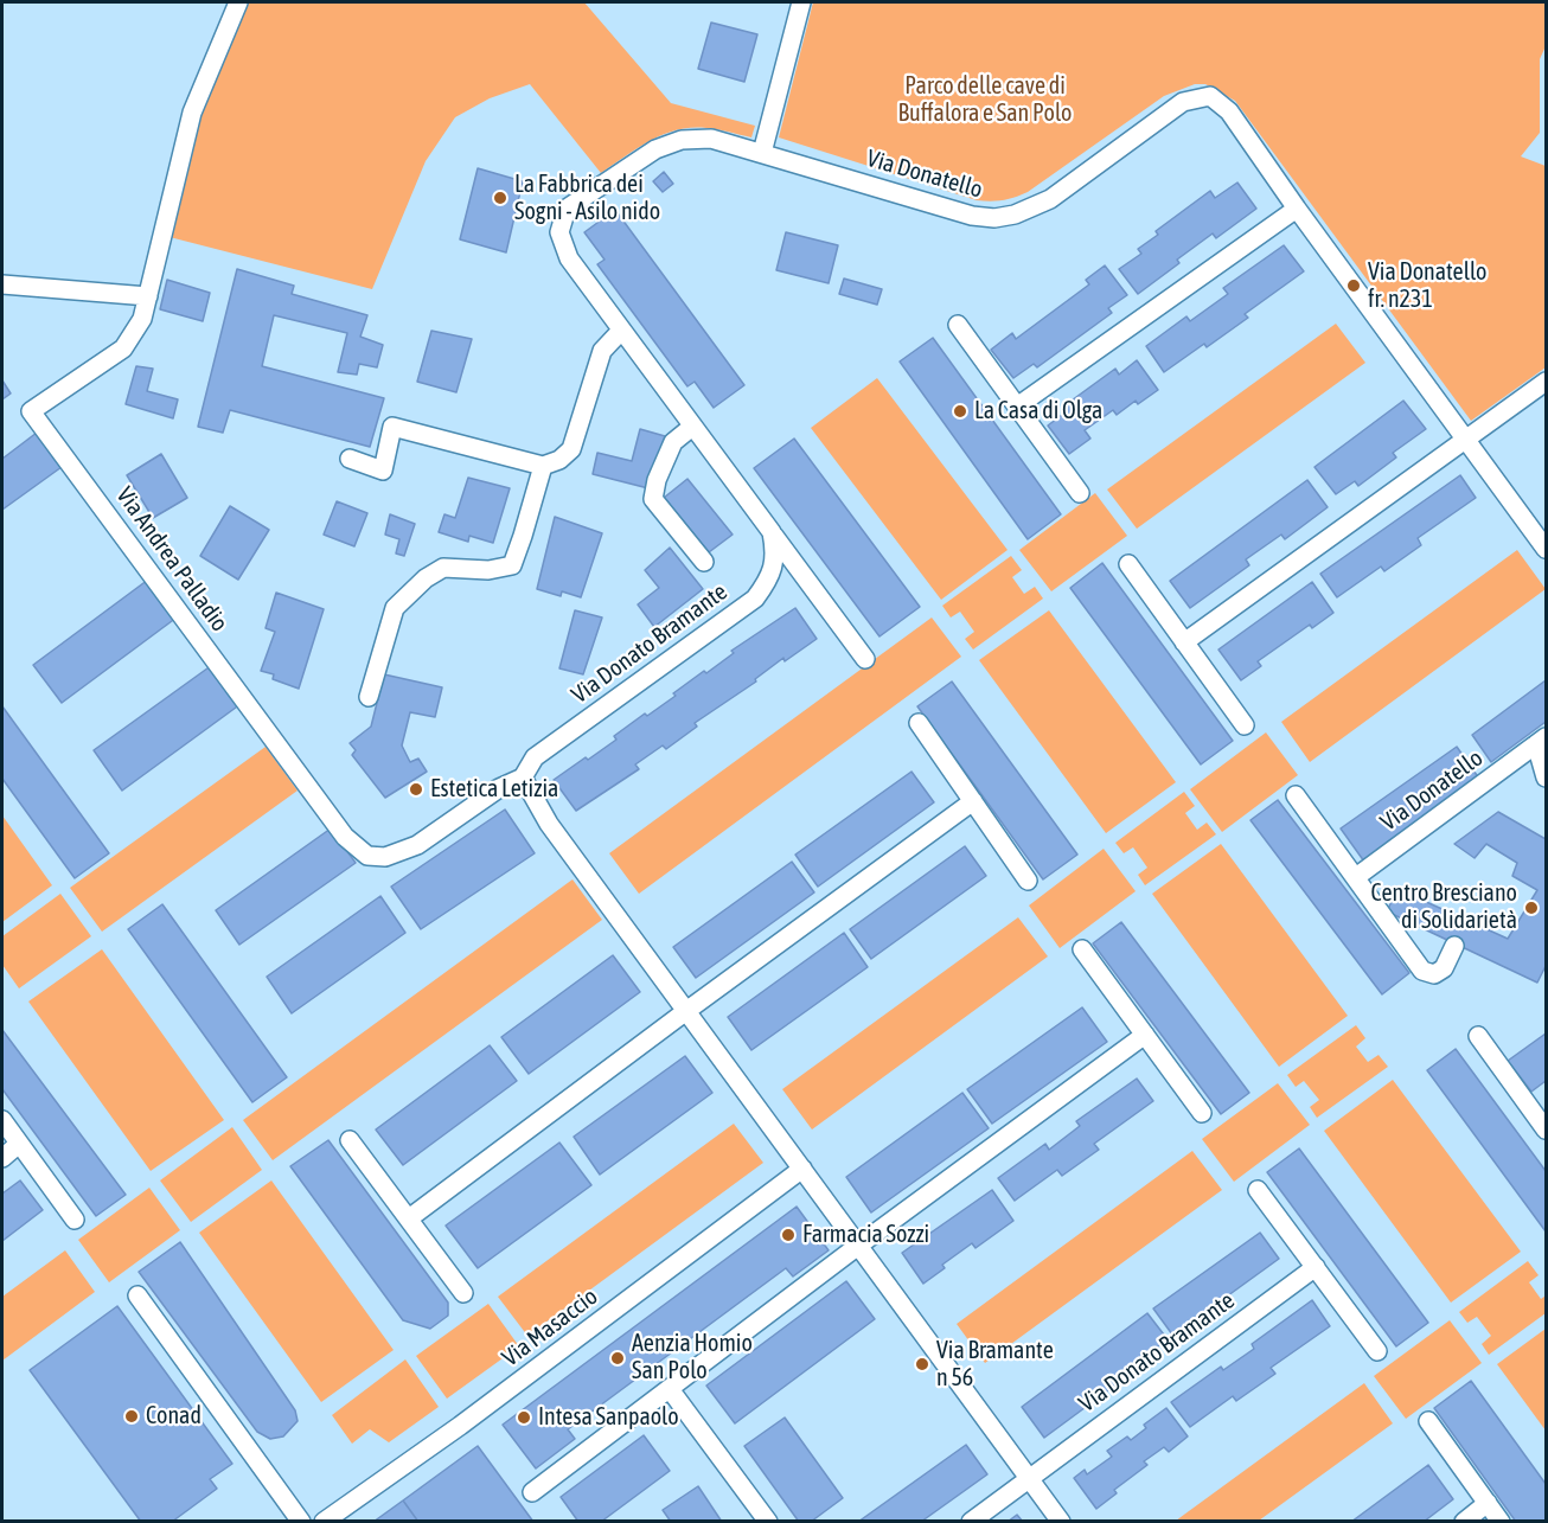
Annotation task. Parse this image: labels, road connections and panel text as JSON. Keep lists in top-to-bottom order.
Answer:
{
  "streets": {
    "street": [
      "Via Donatello",
      "Via Andrea Palladio",
      "Via Donato Bramante",
      "Via Masaccio"
    ]
  },
  "crossings": [
    ["Via Andrea Palladio", "Via Donato Bramante"]
  ],
  "parks": ["Parco delle cave di Buffalora e San Polo"],
  "places": [
    "La Fabbrica dei Sogni - Asilo nido",
    "Via Donatello fr. n231",
    "La Casa di Olga",
    "Estetica Letizia",
    "Centro Bresciano di Solidarietà",
    "Farmacia Sozzi",
    "Aenzia Homio San Polo",
    "Via Bramante n 56",
    "Conad",
    "Intesa Sanpaolo"
  ]
}
